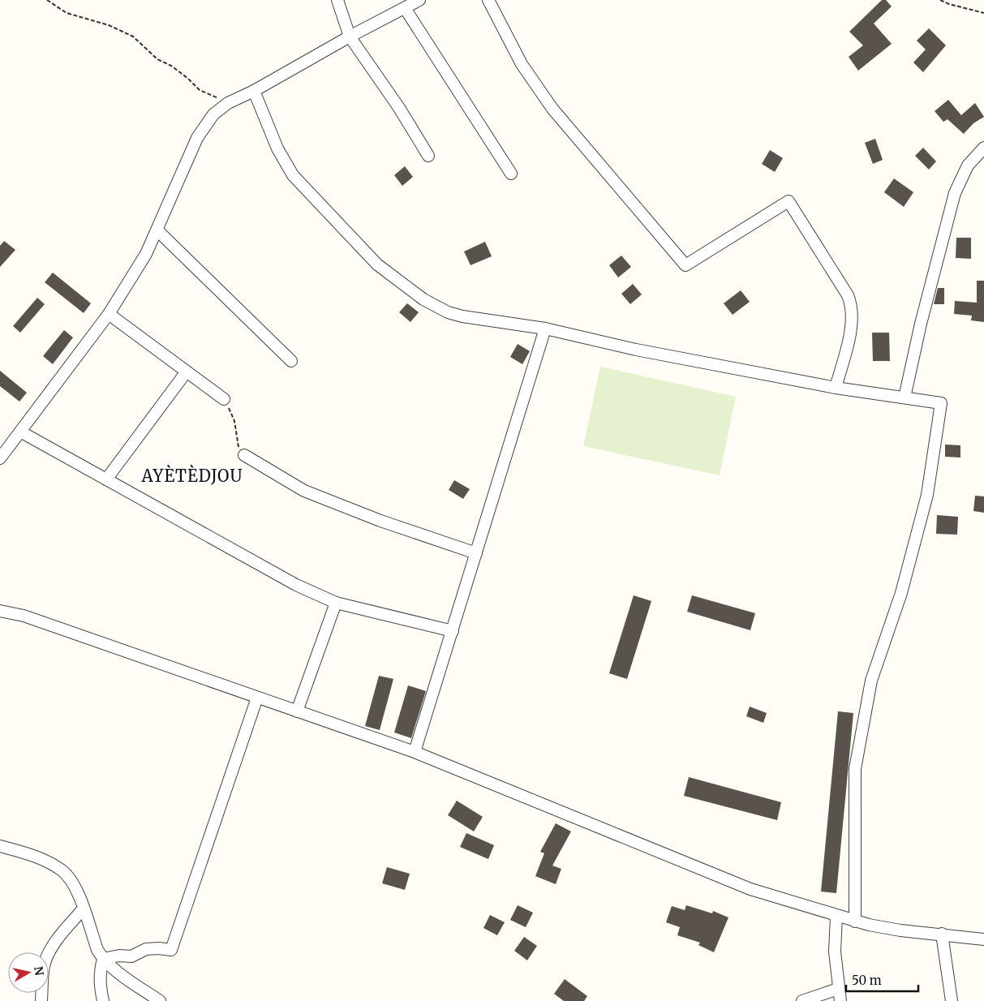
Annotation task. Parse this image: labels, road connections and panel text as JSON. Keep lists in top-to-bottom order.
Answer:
{
  "districts": ["AYÈTÈDJOU"],
  "scale_bar": "50 m",
  "north": "right"
}
